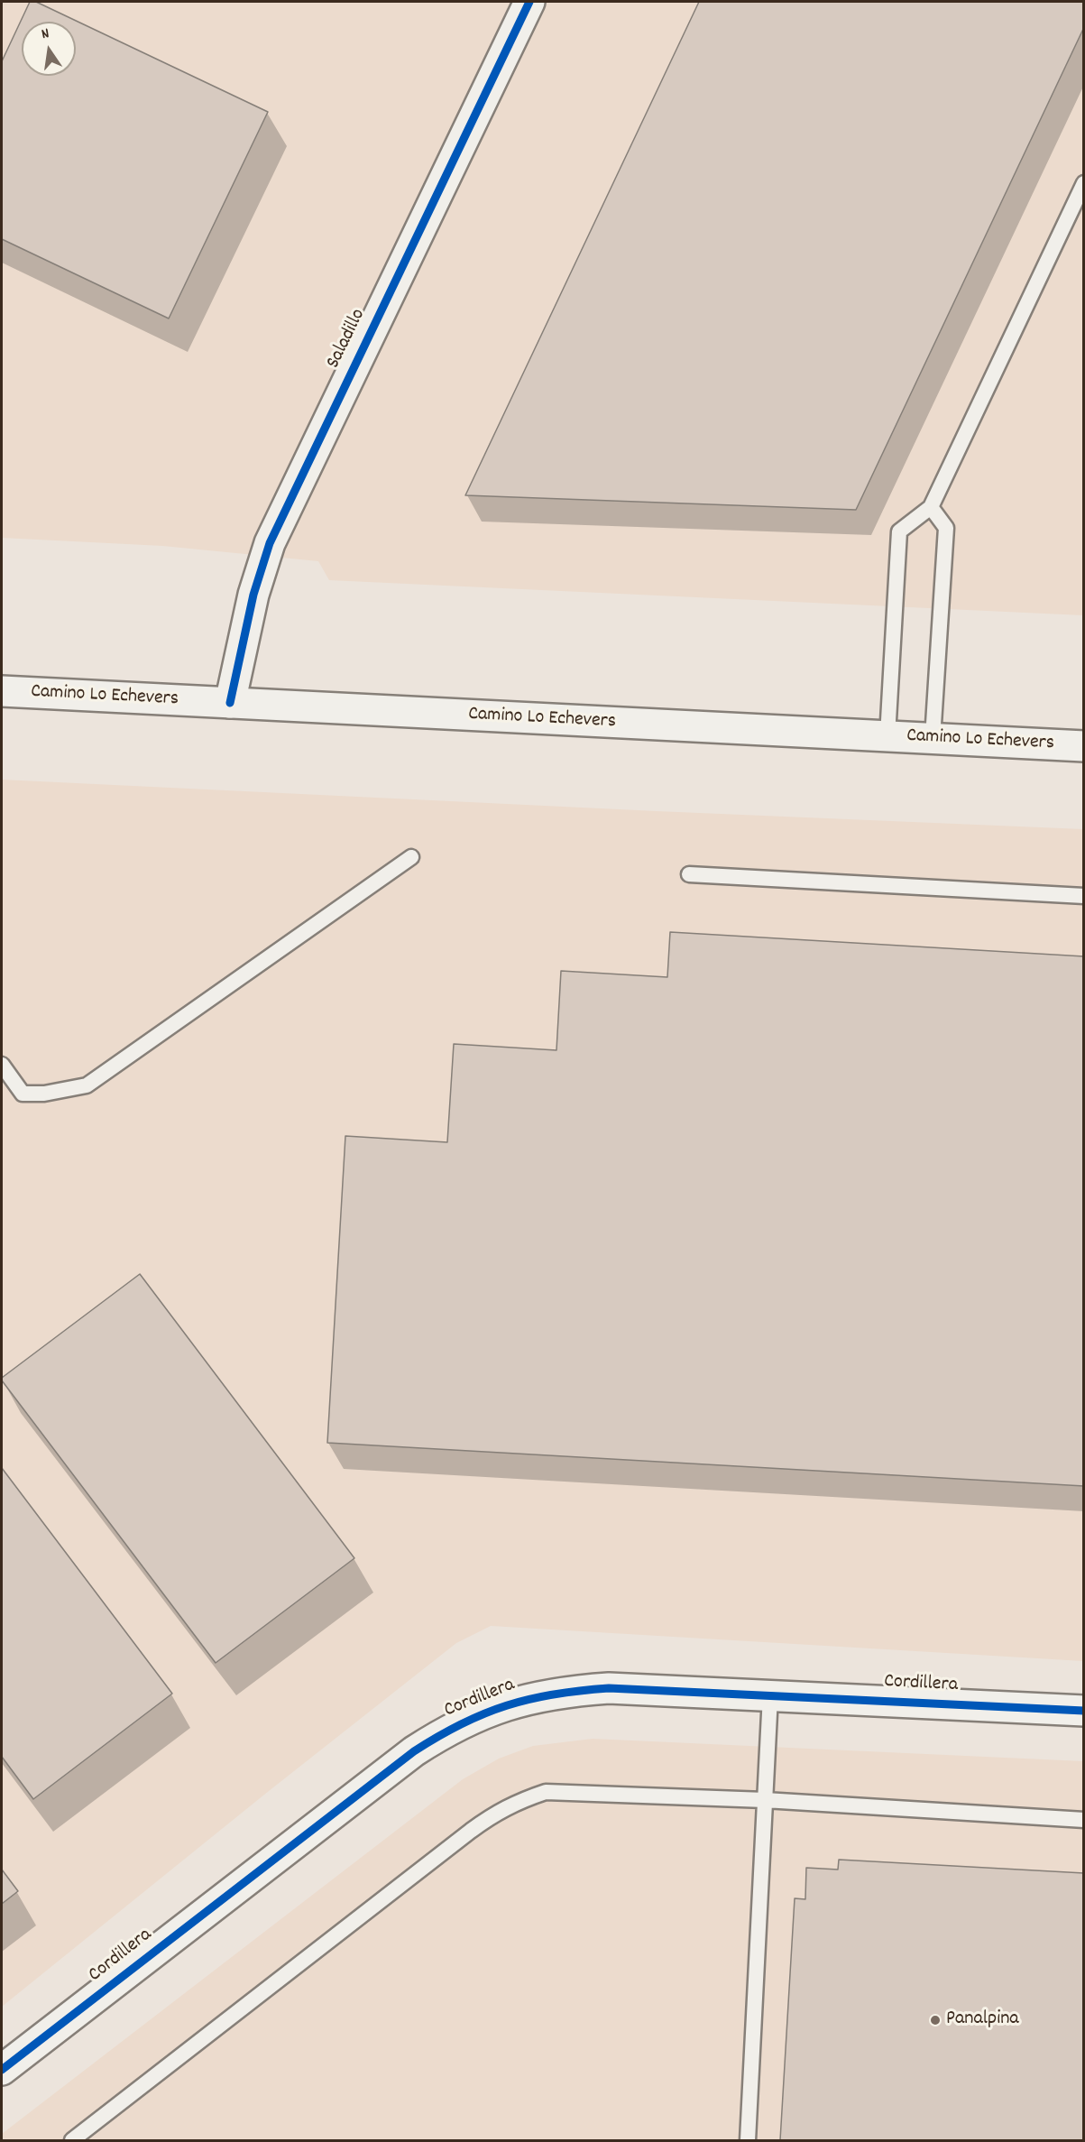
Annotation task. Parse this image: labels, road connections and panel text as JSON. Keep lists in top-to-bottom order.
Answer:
{
  "streets": {
    "street": ["Saladillo", "Camino Lo Echevers", "Cordillera"]
  },
  "crossings": [
    ["Saladillo", "Camino Lo Echevers"]
  ],
  "places": ["Panalpina"],
  "north": "top"
}
